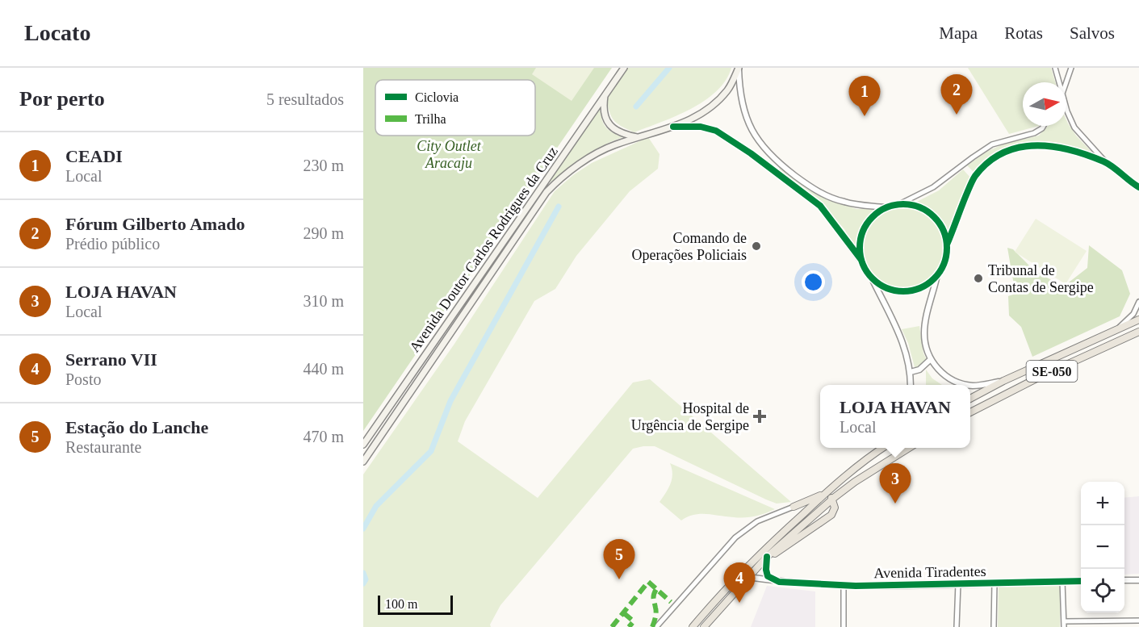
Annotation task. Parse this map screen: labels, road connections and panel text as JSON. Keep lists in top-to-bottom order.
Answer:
{
  "streets": {
    "main road": ["Avenida Doutor Carlos Rodrigues da Cruz", "SE-050"],
    "street": ["Avenida Tiradentes"]
  },
  "parks": ["City Outlet Aracaju"],
  "places": {
    "other": ["Comando de Operações Policiais", "Tribunal de Contas de Sergipe"],
    "health": ["Hospital de Urgência de Sergipe"]
  },
  "legend": ["Ciclovia", "Trilha"],
  "scale_bar": "100 m",
  "north": "right",
  "page": {
    "header": "Locato",
    "nav": ["Mapa", "Rotas", "Salvos"],
    "heading": ["Por perto", "5 resultados"],
    "pins": [
      "2",
      "1",
      "3",
      "5",
      "4"
    ],
    "list": [
      {
        "mark": "1",
        "name": "CEADI",
        "note": "Local",
        "value": "230 m"
      },
      {
        "mark": "2",
        "name": "Fórum Gilberto Amado",
        "note": "Prédio público",
        "value": "290 m"
      },
      {
        "mark": "3",
        "name": "LOJA HAVAN",
        "note": "Local",
        "value": "310 m"
      },
      {
        "mark": "4",
        "name": "Serrano VII",
        "note": "Posto",
        "value": "440 m"
      },
      {
        "mark": "5",
        "name": "Estação do Lanche",
        "note": "Restaurante",
        "value": "470 m"
      }
    ],
    "popup": ["LOJA HAVAN", "Local"],
    "map_buttons": ["+", "−"],
    "scale": "100 m"
  }
}
